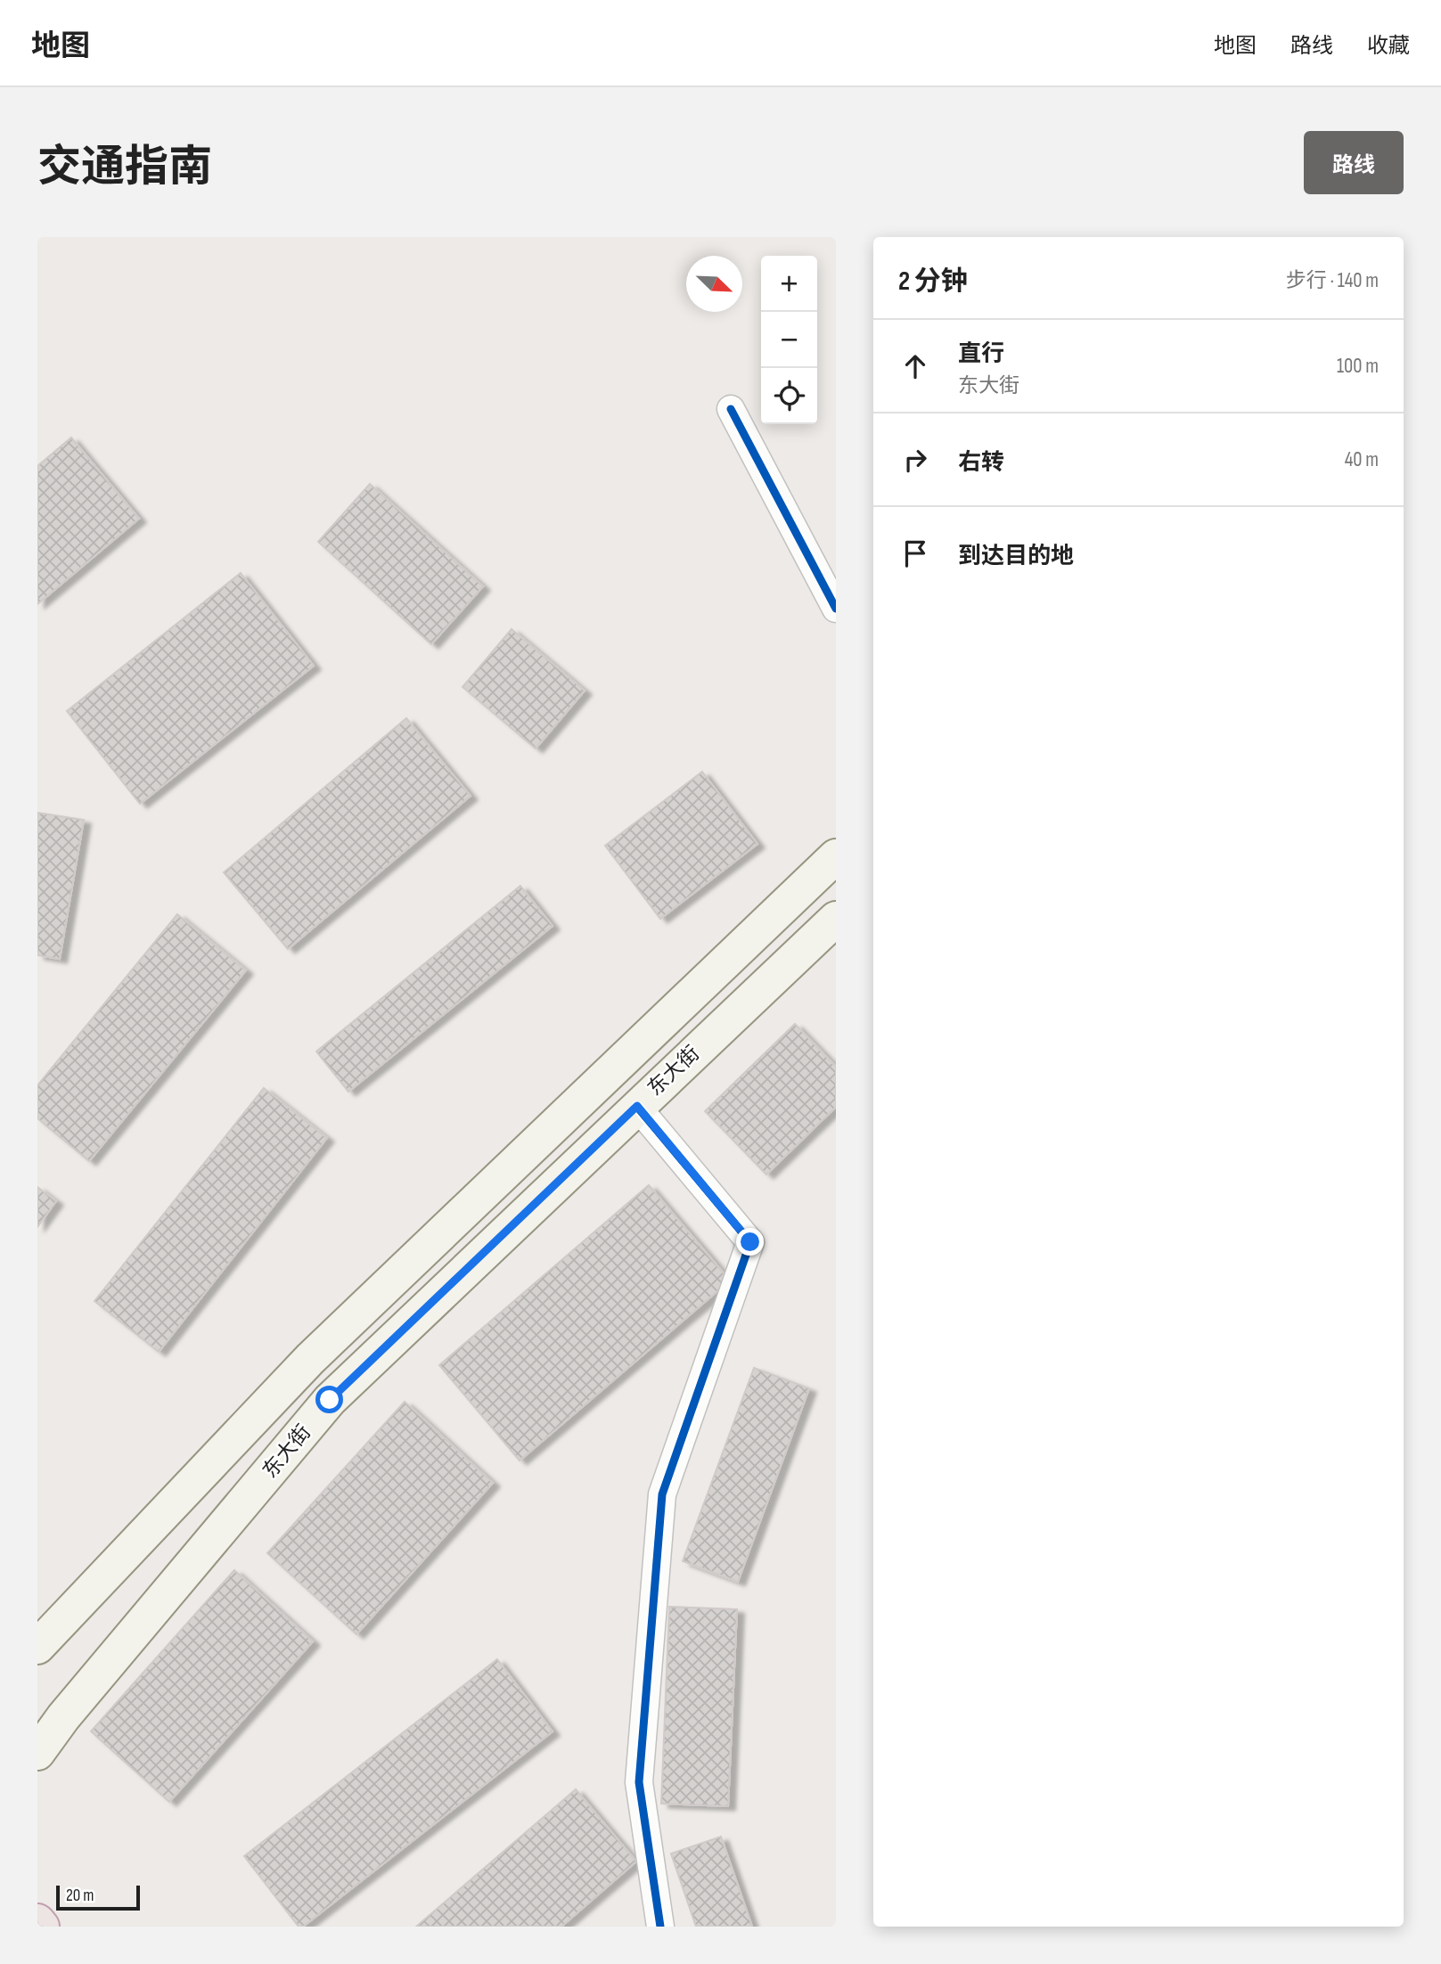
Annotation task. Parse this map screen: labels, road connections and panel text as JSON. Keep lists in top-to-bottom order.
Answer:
{
  "streets": {
    "main road": ["东大街"]
  },
  "scale_bar": "20 m",
  "north": "bottom right",
  "page": {
    "header": "地图",
    "nav": ["地图", "路线", "收藏"],
    "title": "交通指南",
    "buttons": "路线",
    "heading": ["2 分钟", "步行 · 140 m"],
    "map_buttons": ["+", "−"],
    "list": [
      ["直行", "东大街", "100 m"],
      ["右转", "40 m"],
      "到达目的地"
    ],
    "scale": "20 m"
  }
}
